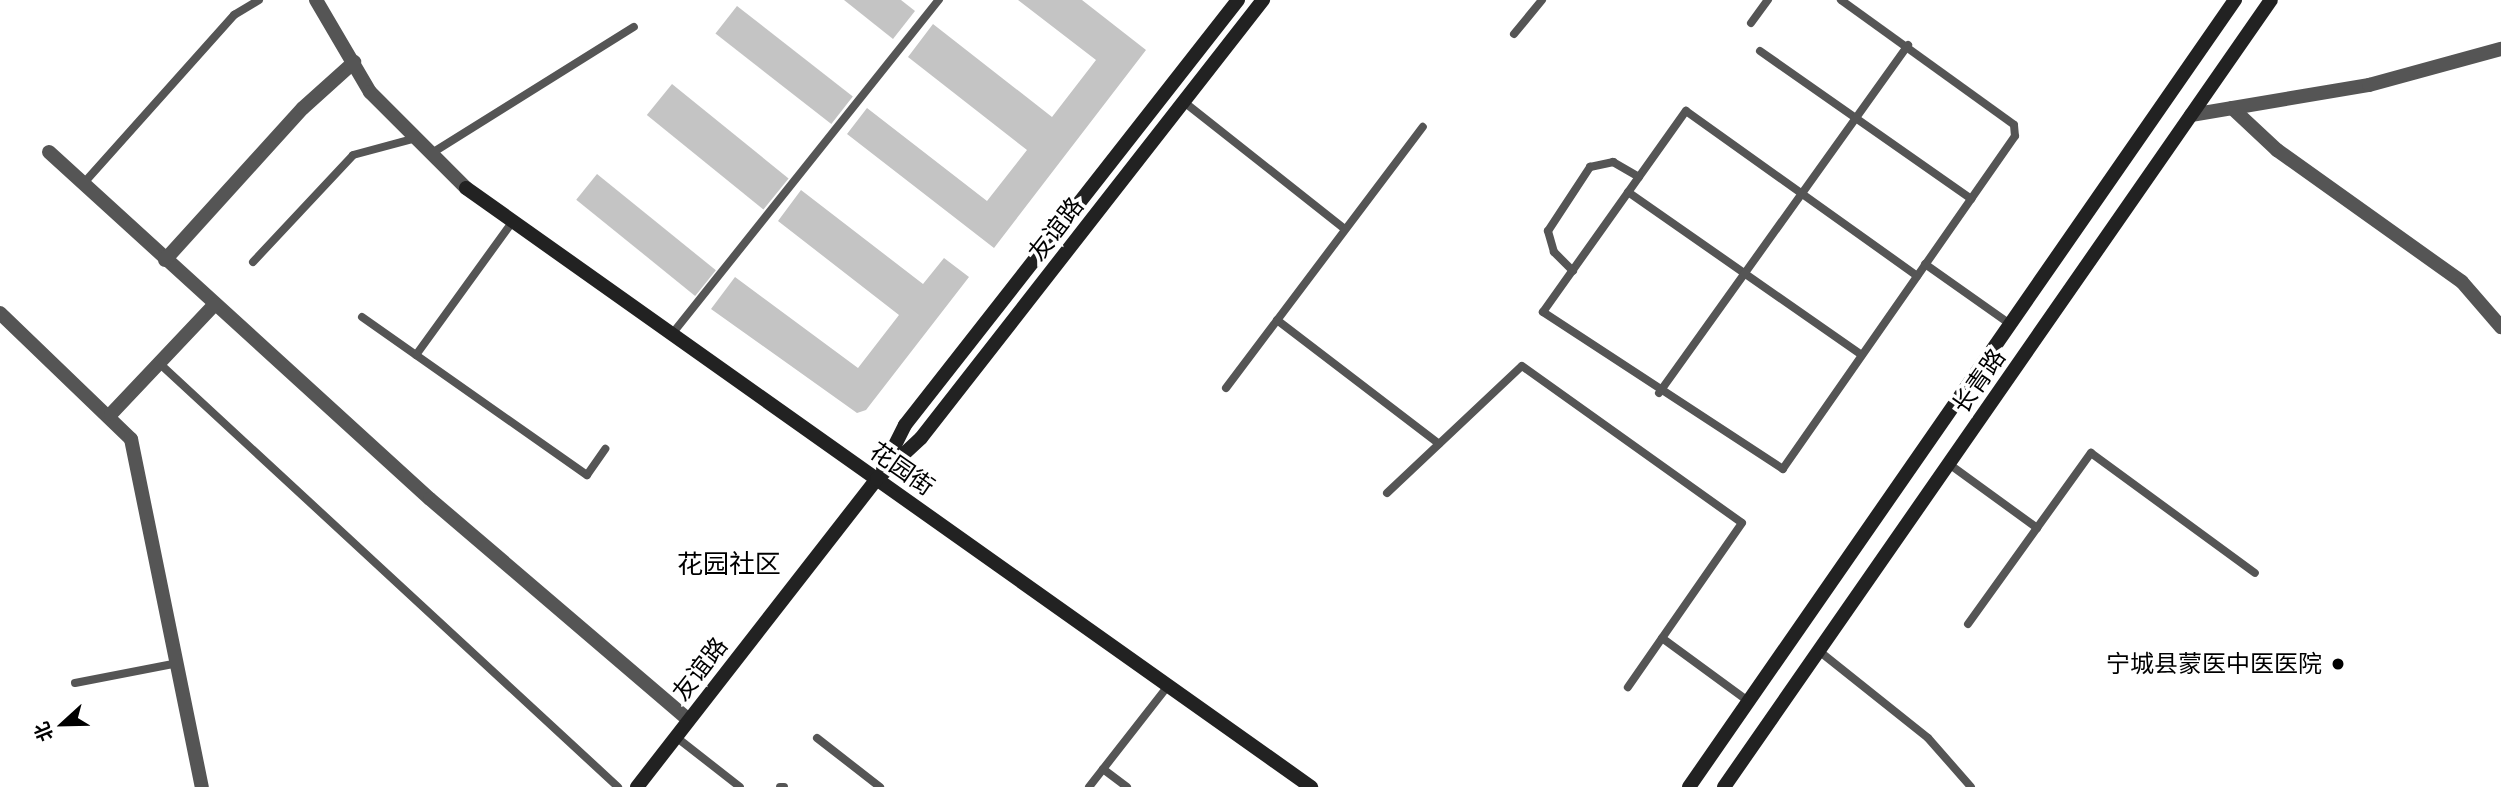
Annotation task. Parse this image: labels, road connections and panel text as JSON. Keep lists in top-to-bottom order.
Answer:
{
  "streets": {
    "street": ["友谊路", "长青路", "花园街"]
  },
  "crossings": [
    ["友谊路", "花园街"]
  ],
  "districts": ["花园社区"],
  "places": ["宁城县蒙医中医医院"],
  "north": "left"
}
